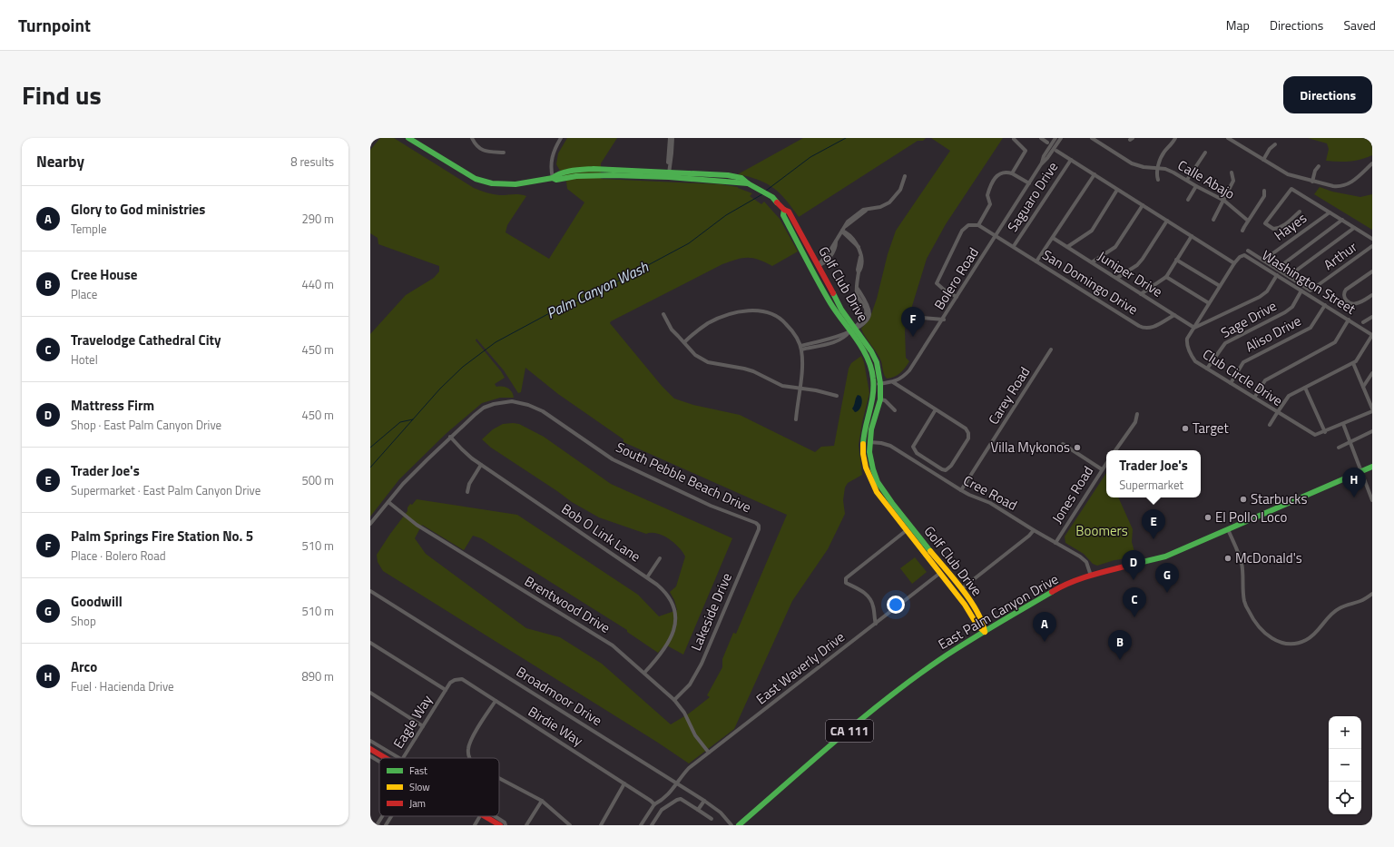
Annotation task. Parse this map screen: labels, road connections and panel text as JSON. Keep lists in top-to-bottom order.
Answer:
{
  "streets": {
    "street": [
      "Calle Abajo",
      "Saguaro Drive",
      "Hayes",
      "Arthur",
      "Juniper Drive",
      "Bolero Road",
      "San Domingo Drive",
      "Washington Street",
      "Golf Club Drive",
      "Sage Drive",
      "Aliso Drive",
      "Club Circle Drive",
      "Carey Road",
      "South Pebble Beach Drive",
      "Cree Road",
      "Jones Road",
      "Bob O Link Lane",
      "Brentwood Drive",
      "Lakeside Drive",
      "East Palm Canyon Drive",
      "East Waverly Drive",
      "Broadmoor Drive",
      "Eagle Way",
      "Birdie Way",
      "CA 111"
    ]
  },
  "crossings": [
    ["Saguaro Drive", "San Domingo Drive"],
    ["Hayes", "Arthur"],
    ["Juniper Drive", "San Domingo Drive"],
    ["Juniper Drive", "Club Circle Drive"],
    ["Bolero Road", "San Domingo Drive"],
    ["Bolero Road", "Golf Club Drive"],
    ["Washington Street", "Sage Drive"],
    ["Washington Street", "Aliso Drive"],
    ["Washington Street", "Club Circle Drive"],
    ["Golf Club Drive", "Cree Road"],
    ["Golf Club Drive", "East Palm Canyon Drive"],
    ["Golf Club Drive", "East Waverly Drive"],
    ["Sage Drive", "Club Circle Drive"],
    ["Aliso Drive", "Club Circle Drive"],
    ["Carey Road", "Cree Road"],
    ["South Pebble Beach Drive", "Bob O Link Lane"],
    ["South Pebble Beach Drive", "Brentwood Drive"],
    ["South Pebble Beach Drive", "Lakeside Drive"],
    ["Cree Road", "Jones Road"],
    ["Cree Road", "East Palm Canyon Drive"],
    ["Bob O Link Lane", "Brentwood Drive"],
    ["Brentwood Drive", "Lakeside Drive"],
    ["Brentwood Drive", "East Waverly Drive"],
    ["East Waverly Drive", "Broadmoor Drive"],
    ["East Waverly Drive", "Birdie Way"],
    ["Eagle Way", "Birdie Way"]
  ],
  "water": ["Palm Canyon Wash"],
  "parks": ["Boomers"],
  "places": [
    "Target",
    "Villa Mykonos",
    "Starbucks",
    "El Pollo Loco",
    "McDonald's"
  ],
  "legend": ["Fast", "Slow", "Jam"],
  "page": {
    "header": "Turnpoint",
    "nav": ["Map", "Directions", "Saved"],
    "title": "Find us",
    "buttons": "Directions",
    "heading": ["Nearby", "8 results"],
    "list": [
      {
        "mark": "A",
        "name": "Glory to God ministries",
        "note": "Temple",
        "value": "290 m"
      },
      {
        "mark": "B",
        "name": "Cree House",
        "note": "Place",
        "value": "440 m"
      },
      {
        "mark": "C",
        "name": "Travelodge Cathedral City",
        "note": "Hotel",
        "value": "450 m"
      },
      {
        "mark": "D",
        "name": "Mattress Firm",
        "note": "Shop · East Palm Canyon Drive",
        "value": "450 m"
      },
      {
        "mark": "E",
        "name": "Trader Joe's",
        "note": "Supermarket · East Palm Canyon Drive",
        "value": "500 m"
      },
      {
        "mark": "F",
        "name": "Palm Springs Fire Station No. 5",
        "note": "Place · Bolero Road",
        "value": "510 m"
      },
      {
        "mark": "G",
        "name": "Goodwill",
        "note": "Shop",
        "value": "510 m"
      },
      {
        "mark": "H",
        "name": "Arco",
        "note": "Fuel · Hacienda Drive",
        "value": "890 m"
      }
    ],
    "pins": [
      "F",
      "H",
      "E",
      "D",
      "G",
      "C",
      "A",
      "B"
    ],
    "popup": ["Trader Joe's", "Supermarket"],
    "map_buttons": ["+", "−"]
  }
}
